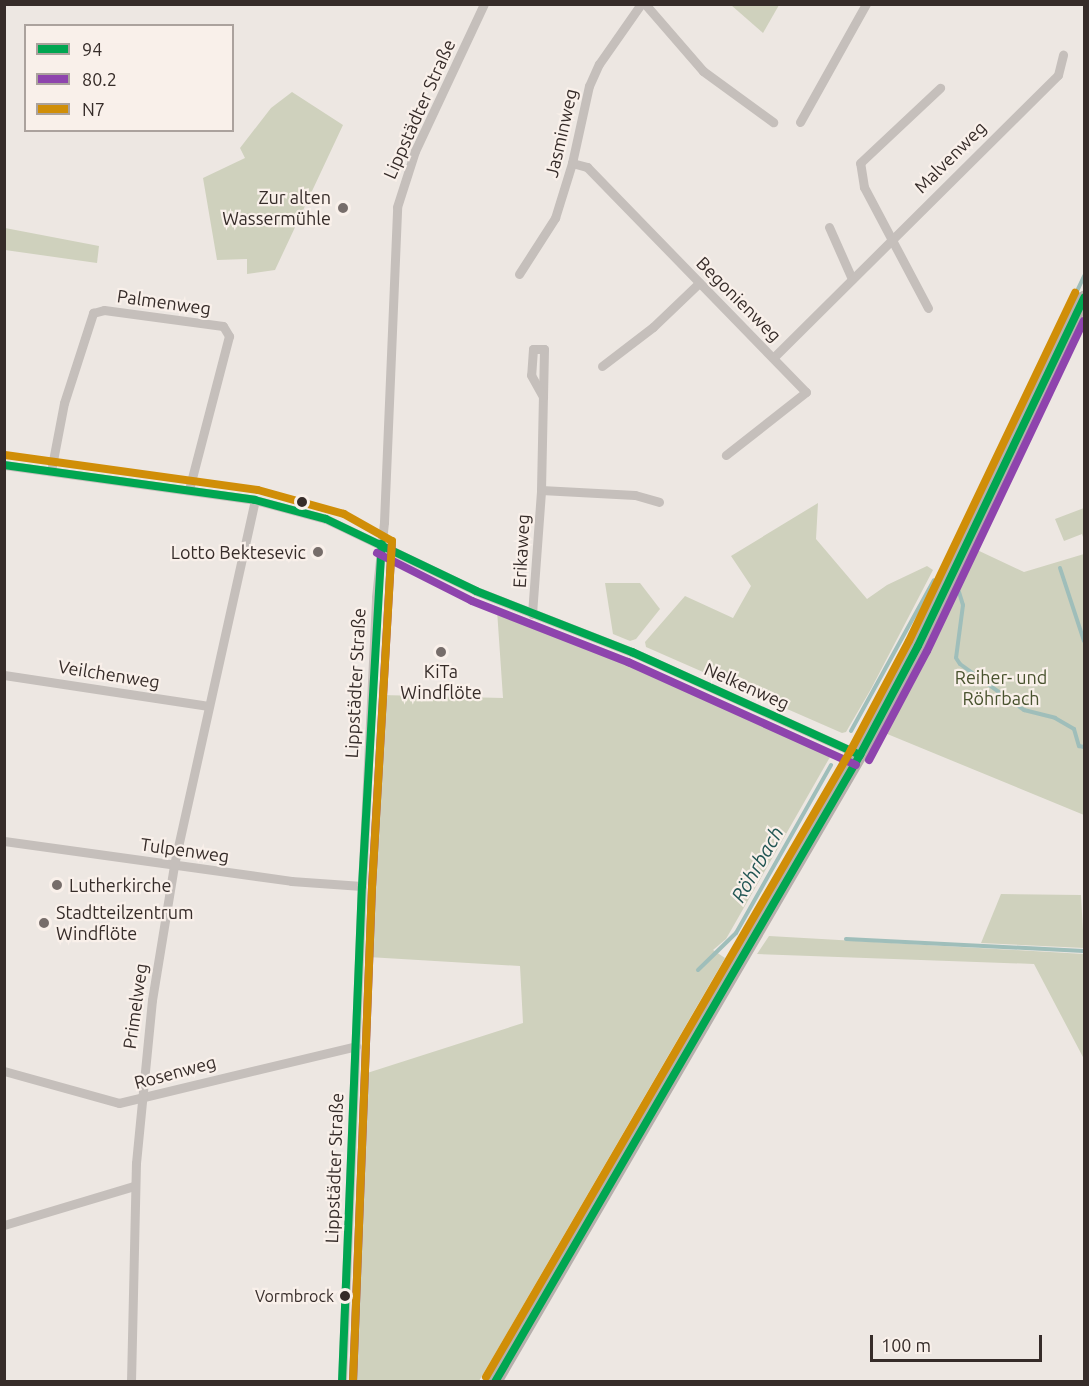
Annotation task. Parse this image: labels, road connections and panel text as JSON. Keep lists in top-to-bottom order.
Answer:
{
  "streets": {
    "street": [
      "Lippstädter Straße",
      "Jasminweg",
      "Malvenweg",
      "Begonienweg",
      "Palmenweg",
      "Erikaweg",
      "Veilchenweg",
      "Nelkenweg",
      "Tulpenweg",
      "Primelweg",
      "Rosenweg"
    ]
  },
  "crossings": [
    ["Lippstädter Straße", "Nelkenweg"],
    ["Lippstädter Straße", "Tulpenweg"],
    ["Lippstädter Straße", "Rosenweg"],
    ["Jasminweg", "Begonienweg"],
    ["Malvenweg", "Begonienweg"],
    ["Palmenweg", "Nelkenweg"],
    ["Erikaweg", "Nelkenweg"],
    ["Veilchenweg", "Primelweg"],
    ["Nelkenweg", "Primelweg"],
    ["Tulpenweg", "Primelweg"],
    ["Primelweg", "Rosenweg"]
  ],
  "water": ["Röhrbach"],
  "parks": ["Reiher- und Röhrbach"],
  "places": [
    "Zur alten Wassermühle",
    "Lotto Bektesevic",
    "KiTa Windflöte",
    "Lutherkirche",
    "Stadtteilzentrum Windflöte",
    "Vormbrock"
  ],
  "lines": ["transit line N7", "transit line 94", "transit line 80.2"],
  "legend": ["94", "80.2", "N7"],
  "scale_bar": "100 m"
}
